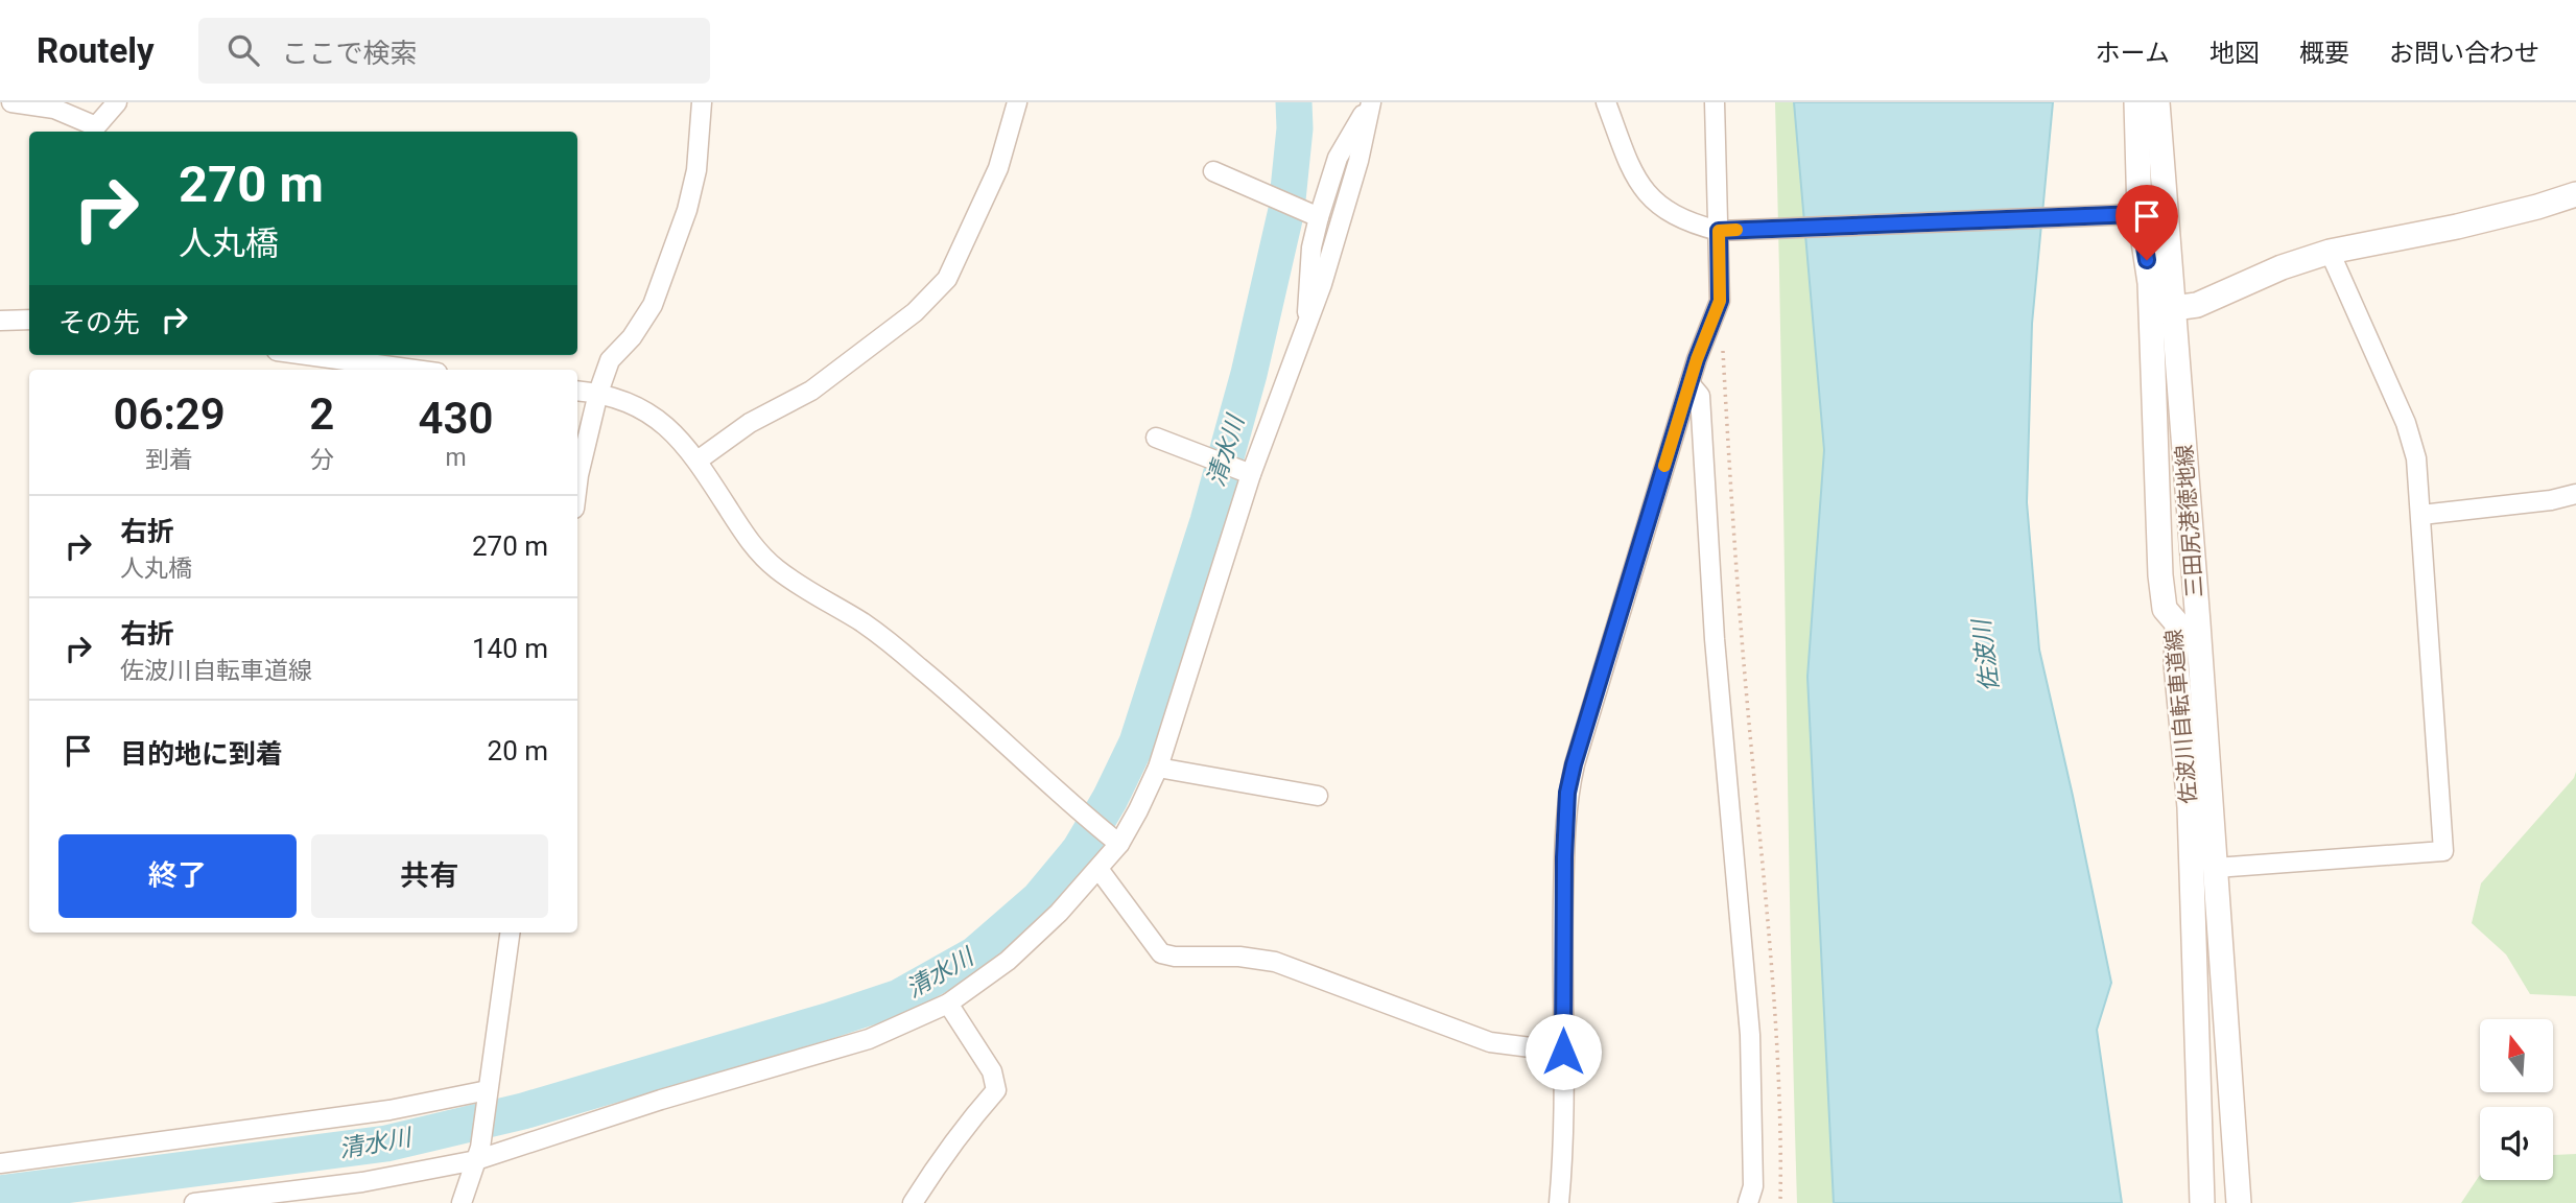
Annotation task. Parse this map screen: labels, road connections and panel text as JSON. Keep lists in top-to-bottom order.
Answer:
{
  "streets": {
    "main road": ["三田尻港徳地線", "佐波川自転車道線"]
  },
  "crossings": [
    ["三田尻港徳地線", "佐波川自転車道線"]
  ],
  "water": ["清水川", "佐波川"],
  "north": "top",
  "page": {
    "header": "Routely",
    "search": "ここで検索",
    "nav": [
      "ホーム",
      "地図",
      "概要",
      "お問い合わせ"
    ],
    "turn": ["270 m", "人丸橋"],
    "then": "その先",
    "eta": [
      "06:29",
      "到着",
      "2",
      "分",
      "430",
      "m"
    ],
    "list": [
      {
        "name": "右折",
        "note": "人丸橋",
        "value": "270 m"
      },
      {
        "name": "右折",
        "note": "佐波川自転車道線",
        "value": "140 m"
      },
      {
        "name": "目的地に到着",
        "value": "20 m"
      }
    ],
    "buttons": ["終了", "共有"]
  }
}
